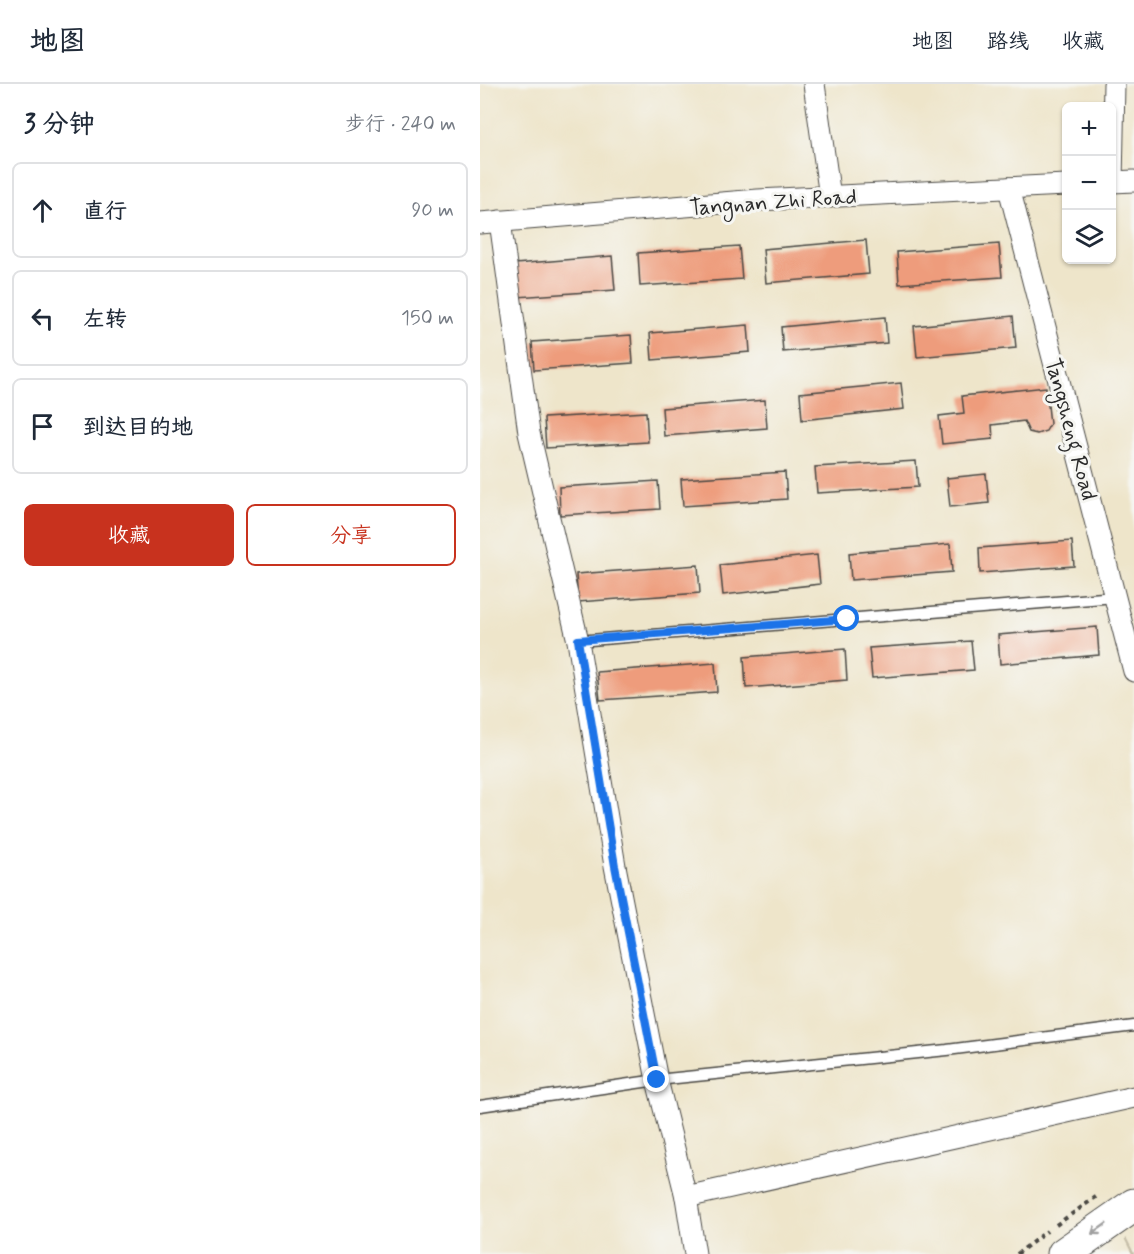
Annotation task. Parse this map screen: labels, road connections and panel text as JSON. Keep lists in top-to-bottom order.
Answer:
{
  "streets": {
    "street": ["Tangnan Zhi Road", "Tangsheng Road"]
  },
  "crossings": [
    ["Tangnan Zhi Road", "Tangsheng Road"]
  ],
  "page": {
    "header": "地图",
    "nav": ["地图", "路线", "收藏"],
    "heading": ["3 分钟", "步行 · 240 m"],
    "map_buttons": ["+", "−"],
    "list": [
      ["直行", "90 m"],
      ["左转", "150 m"],
      "到达目的地"
    ],
    "buttons": ["收藏", "分享"]
  }
}
